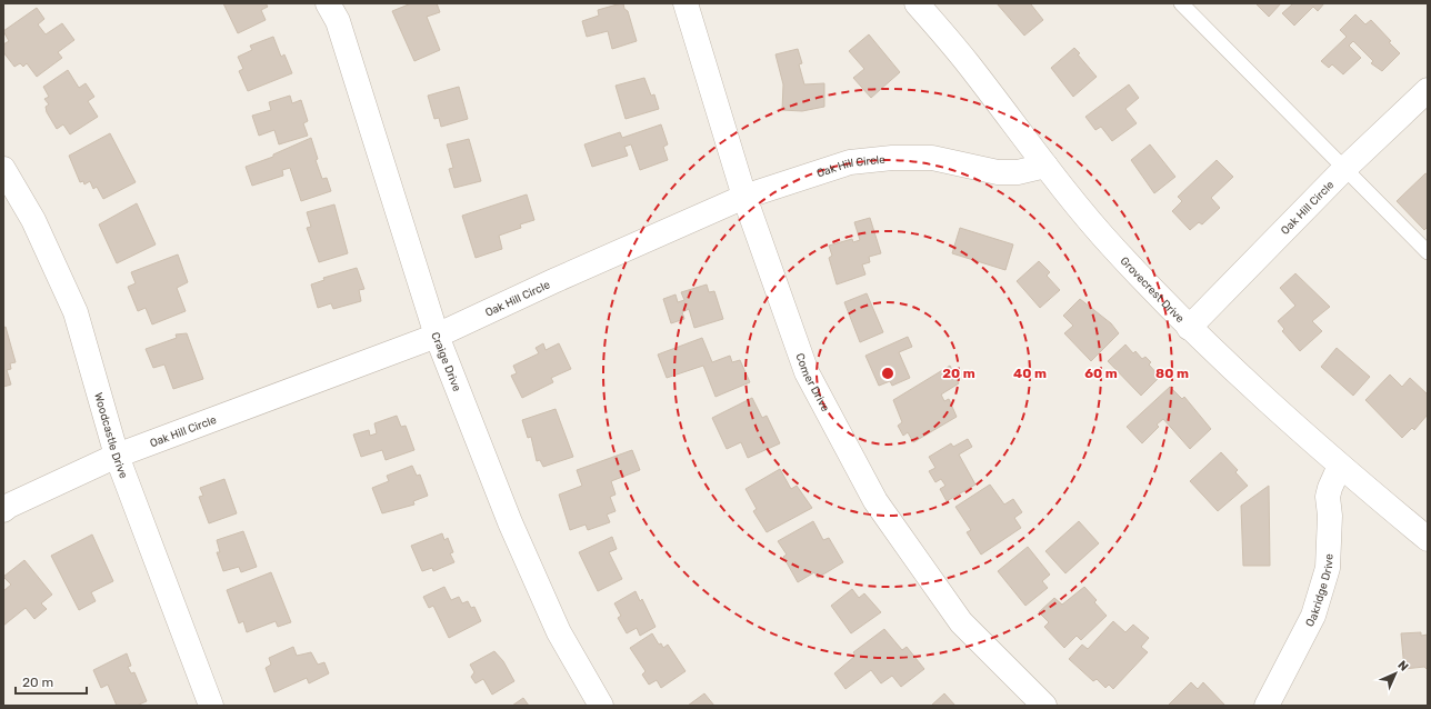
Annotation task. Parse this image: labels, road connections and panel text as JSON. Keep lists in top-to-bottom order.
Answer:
{
  "streets": {
    "street": [
      "Oak Hill Circle",
      "Grovecrest Drive",
      "Craige Drive",
      "Comer Drive",
      "Woodcastle Drive",
      "Oakridge Drive"
    ]
  },
  "crossings": [
    ["Oak Hill Circle", "Grovecrest Drive"],
    ["Oak Hill Circle", "Craige Drive"],
    ["Oak Hill Circle", "Comer Drive"],
    ["Oak Hill Circle", "Woodcastle Drive"],
    ["Grovecrest Drive", "Oakridge Drive"]
  ],
  "scale_bar": "20 m",
  "north": "top right",
  "rings": [
    "20 m",
    "40 m",
    "60 m",
    "80 m"
  ]
}
